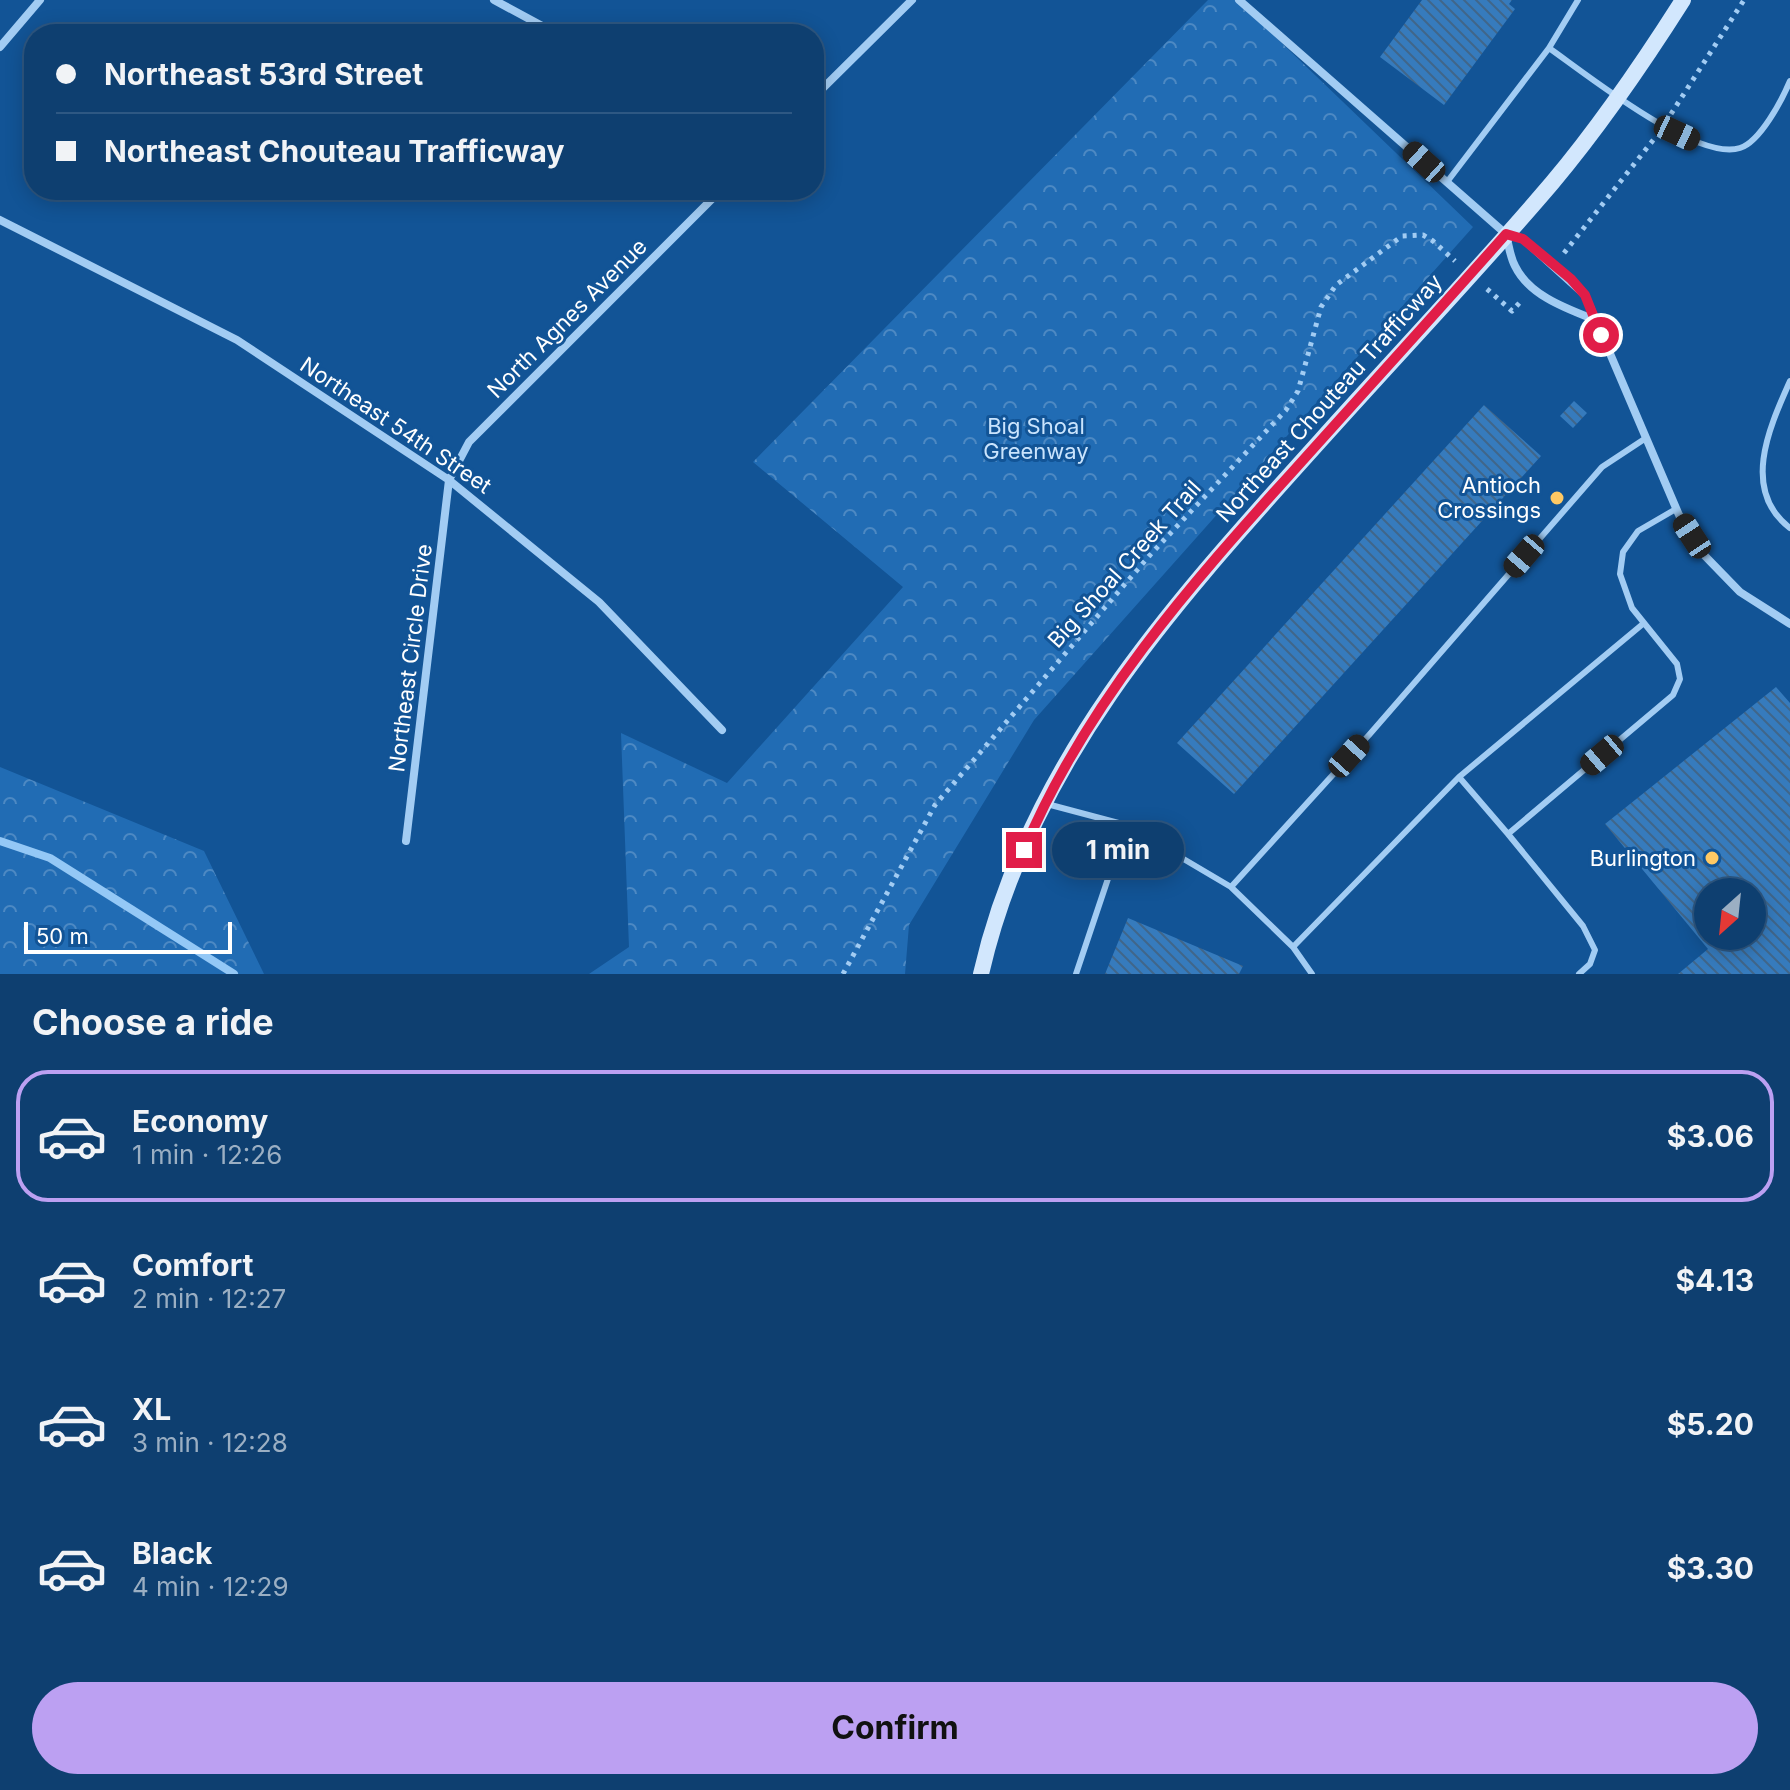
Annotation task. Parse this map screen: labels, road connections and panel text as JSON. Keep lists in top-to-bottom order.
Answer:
{
  "streets": {
    "main road": ["Northeast Chouteau Trafficway"],
    "street": ["North Agnes Avenue", "Northeast 54th Street", "Northeast Circle Drive"],
    "path": ["Big Shoal Creek Trail"]
  },
  "crossings": [
    ["North Agnes Avenue", "Northeast 54th Street"],
    ["North Agnes Avenue", "Northeast Circle Drive"],
    ["Northeast 54th Street", "Northeast Circle Drive"]
  ],
  "parks": ["Big Shoal Greenway"],
  "places": ["Antioch Crossings", "Burlington"],
  "scale_bar": "50 m",
  "north": "bottom left",
  "page": {
    "banner": ["Northeast 53rd Street", "Northeast Chouteau Trafficway"],
    "bubble": "1 min",
    "scale": "50 m",
    "heading": "Choose a ride",
    "list": [
      {
        "name": "Economy",
        "note": "1 min · 12:26",
        "value": "$3.06"
      },
      {
        "name": "Comfort",
        "note": "2 min · 12:27",
        "value": "$4.13"
      },
      {
        "name": "XL",
        "note": "3 min · 12:28",
        "value": "$5.20"
      },
      {
        "name": "Black",
        "note": "4 min · 12:29",
        "value": "$3.30"
      }
    ],
    "buttons": "Confirm"
  }
}
